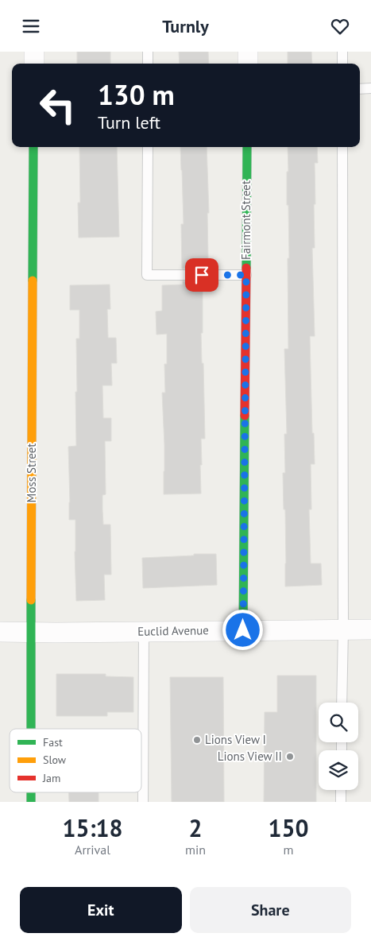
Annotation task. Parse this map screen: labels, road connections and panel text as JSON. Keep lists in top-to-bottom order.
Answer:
{
  "streets": {
    "street": ["Fairmont Street", "Moss Street", "Euclid Avenue"]
  },
  "crossings": [
    ["Fairmont Street", "Euclid Avenue"],
    ["Moss Street", "Euclid Avenue"]
  ],
  "places": ["Lions View I", "Lions View II"],
  "legend": ["Fast", "Slow", "Jam"],
  "page": {
    "header": "Turnly",
    "turn": ["130 m", "Turn left"],
    "eta": [
      "15:18",
      "Arrival",
      "2",
      "min",
      "150",
      "m"
    ],
    "buttons": ["Exit", "Share"]
  }
}
